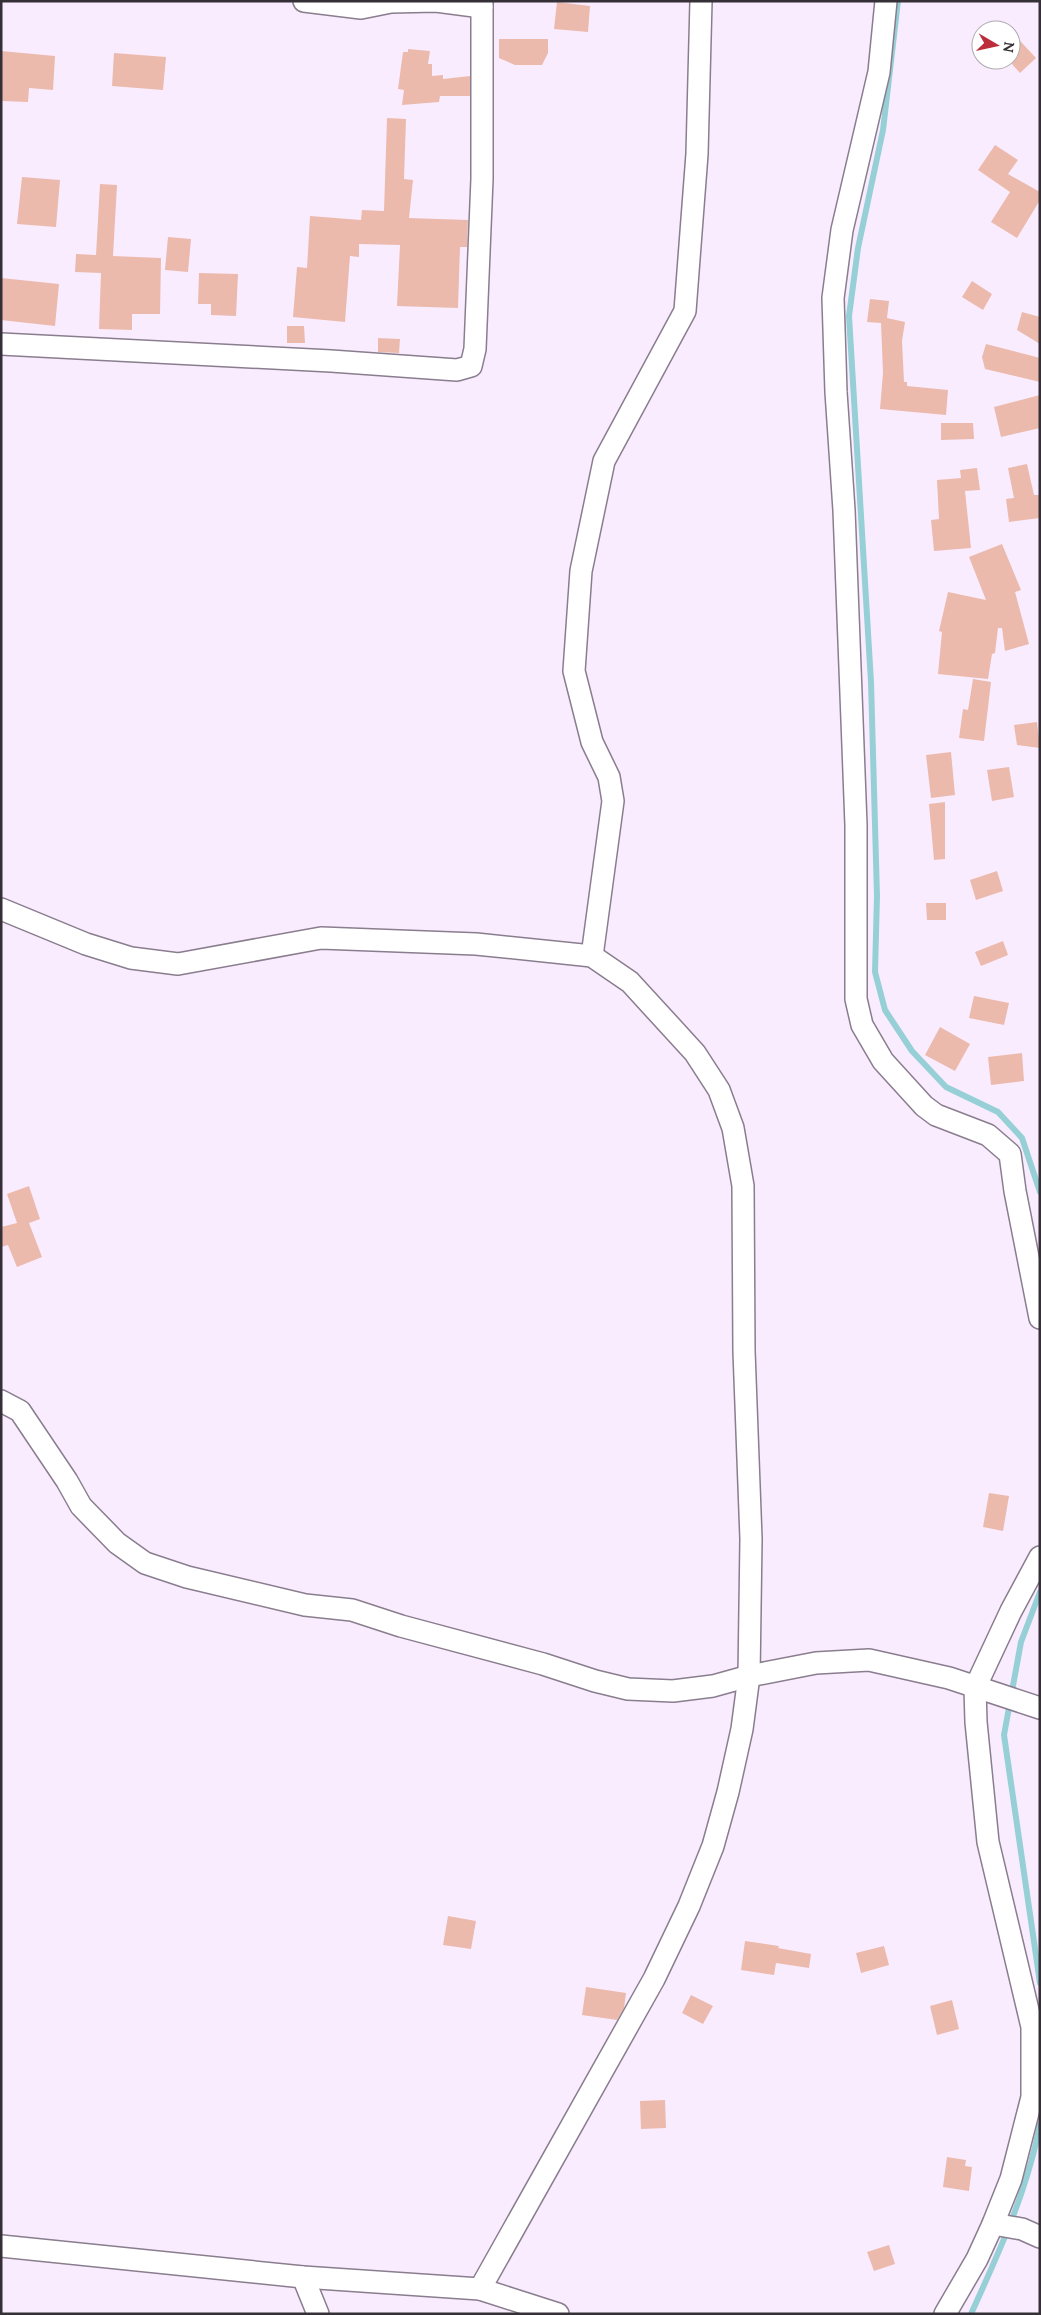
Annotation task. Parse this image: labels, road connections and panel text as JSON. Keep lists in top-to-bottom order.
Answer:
{
  "north": "right"
}
